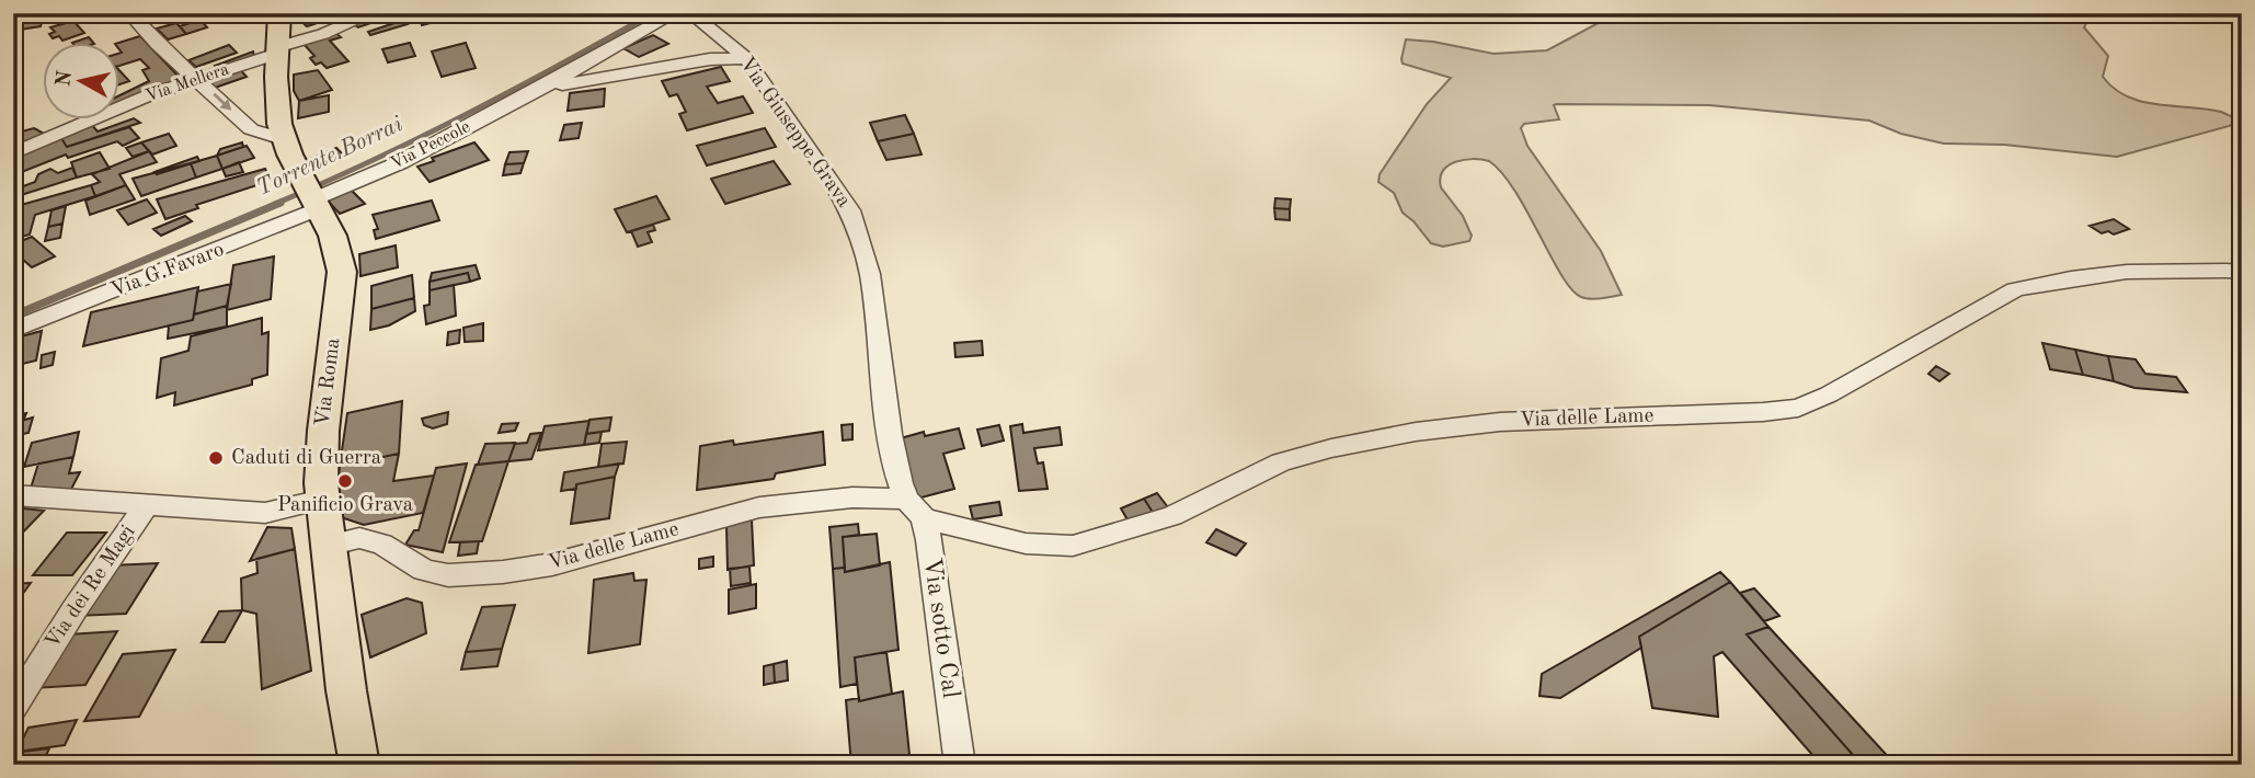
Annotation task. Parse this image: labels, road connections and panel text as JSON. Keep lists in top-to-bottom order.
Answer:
{
  "streets": {
    "main road": ["Via Roma"],
    "street": [
      "Via Mellera",
      "Via Giuseppe Grava",
      "Via Peccole",
      "Via G.Favaro",
      "Via delle Lame",
      "Via dei Re Magi",
      "Via sotto Cal"
    ]
  },
  "crossings": [
    ["Via Mellera", "Via Roma"],
    ["Via Giuseppe Grava", "Via Peccole"],
    ["Via Giuseppe Grava", "Via delle Lame"],
    ["Via Giuseppe Grava", "Via sotto Cal"],
    ["Via Peccole", "Via G.Favaro"],
    ["Via Peccole", "Via Roma"],
    ["Via G.Favaro", "Via Roma"],
    ["Via Roma", "Via delle Lame"],
    ["Via delle Lame", "Via sotto Cal"]
  ],
  "water": ["Torrente Borrai"],
  "places": ["Caduti di Guerra", "Panificio Grava"],
  "north": "left"
}
